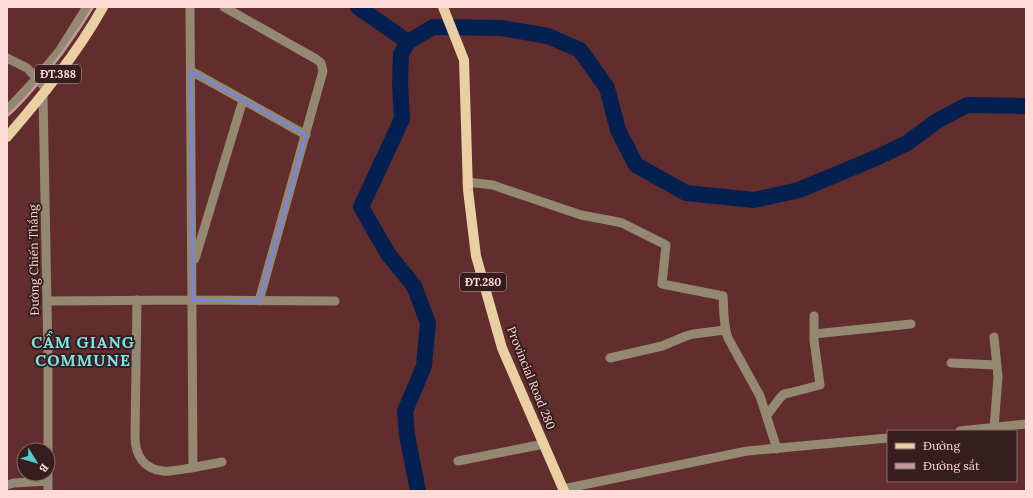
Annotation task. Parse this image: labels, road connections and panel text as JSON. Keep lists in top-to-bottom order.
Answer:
{
  "streets": {
    "main road": ["ĐT.388", "ĐT.280", "Provincial Road 280"],
    "street": ["Đường Chiến Thắng"]
  },
  "crossings": [
    ["ĐT.388", "Đường Chiến Thắng"]
  ],
  "districts": ["CẨM GIANG COMMUNE"],
  "legend": ["Đường", "Đường sắt"],
  "north": "bottom right"
}
